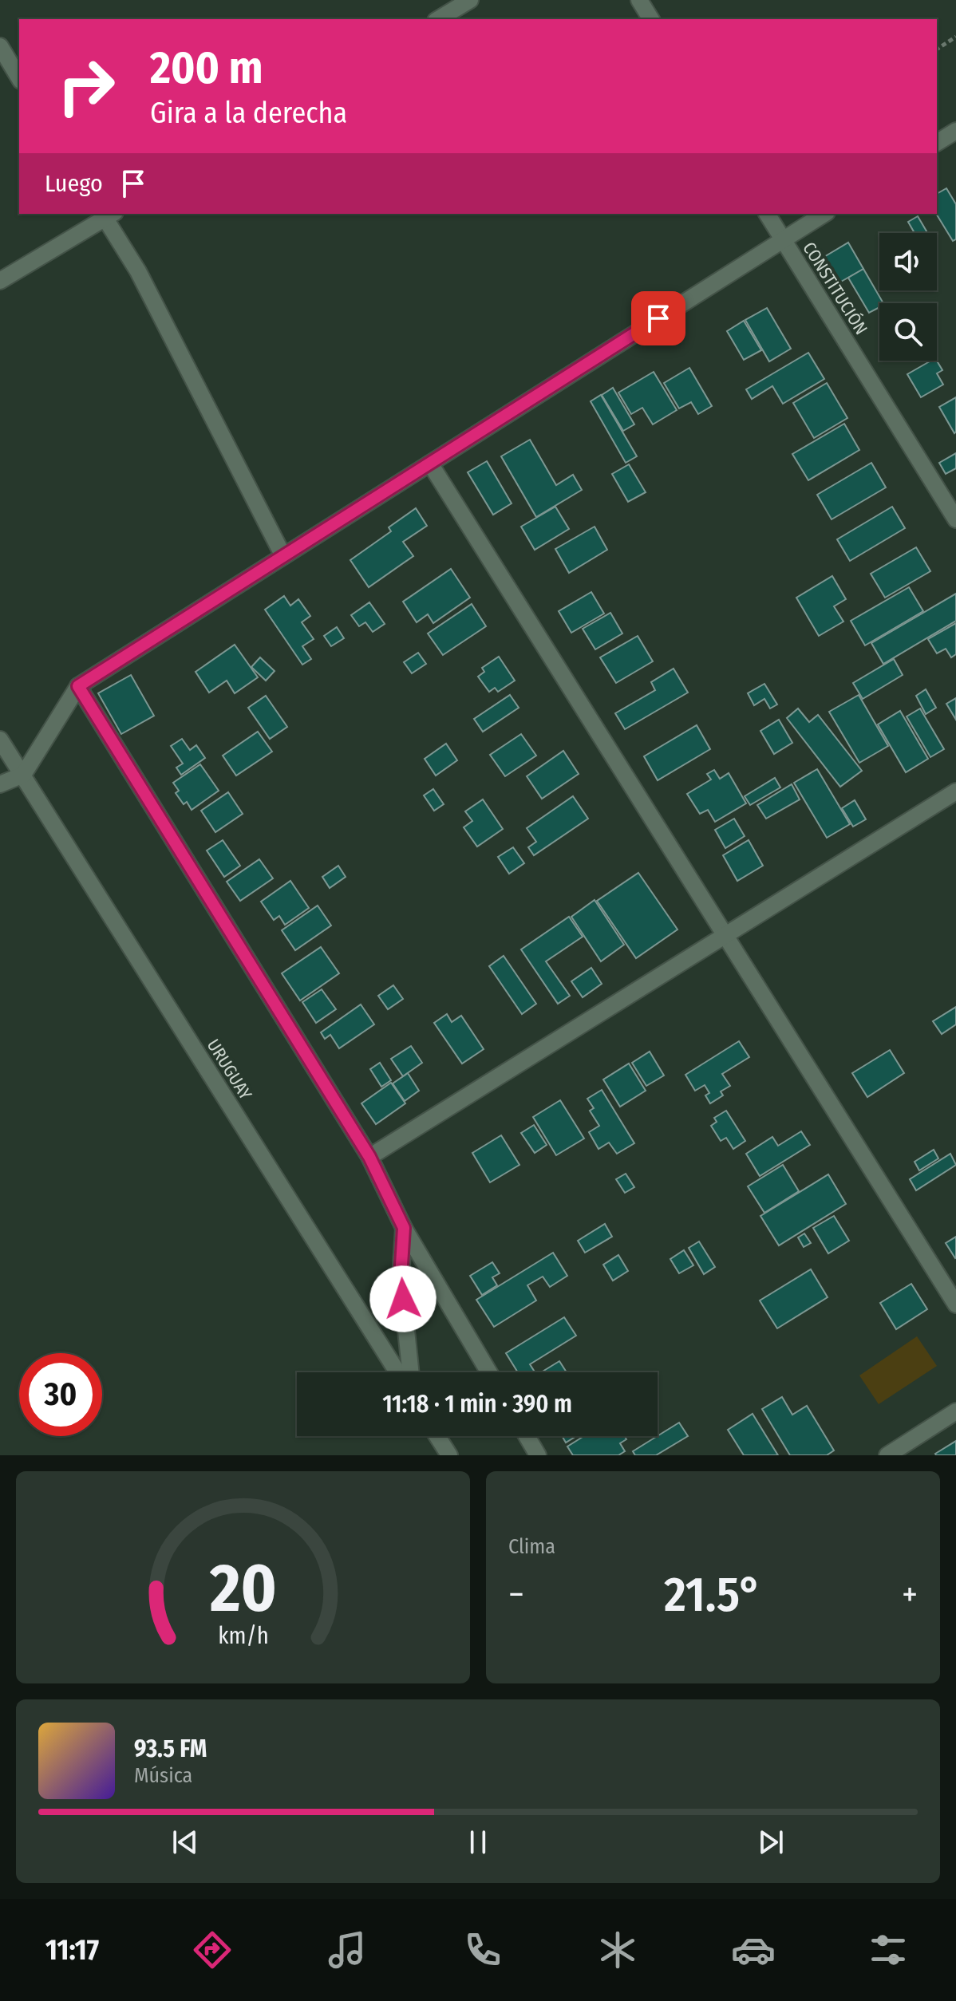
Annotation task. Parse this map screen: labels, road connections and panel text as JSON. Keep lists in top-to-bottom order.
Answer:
{
  "streets": {
    "street": ["CONSTITUCIÓN", "URUGUAY"]
  },
  "page": {
    "turn": ["200 m", "Gira a la derecha"],
    "then": "Luego",
    "limit": "30",
    "trip": "11:18 · 1 min · 390 m",
    "tile": "Clima",
    "heat": ["−", "21.5°", "+"],
    "song": ["93.5 FM", "Música"],
    "tabs": "11:17",
    "gauge": ["20", "km/h"]
  }
}
